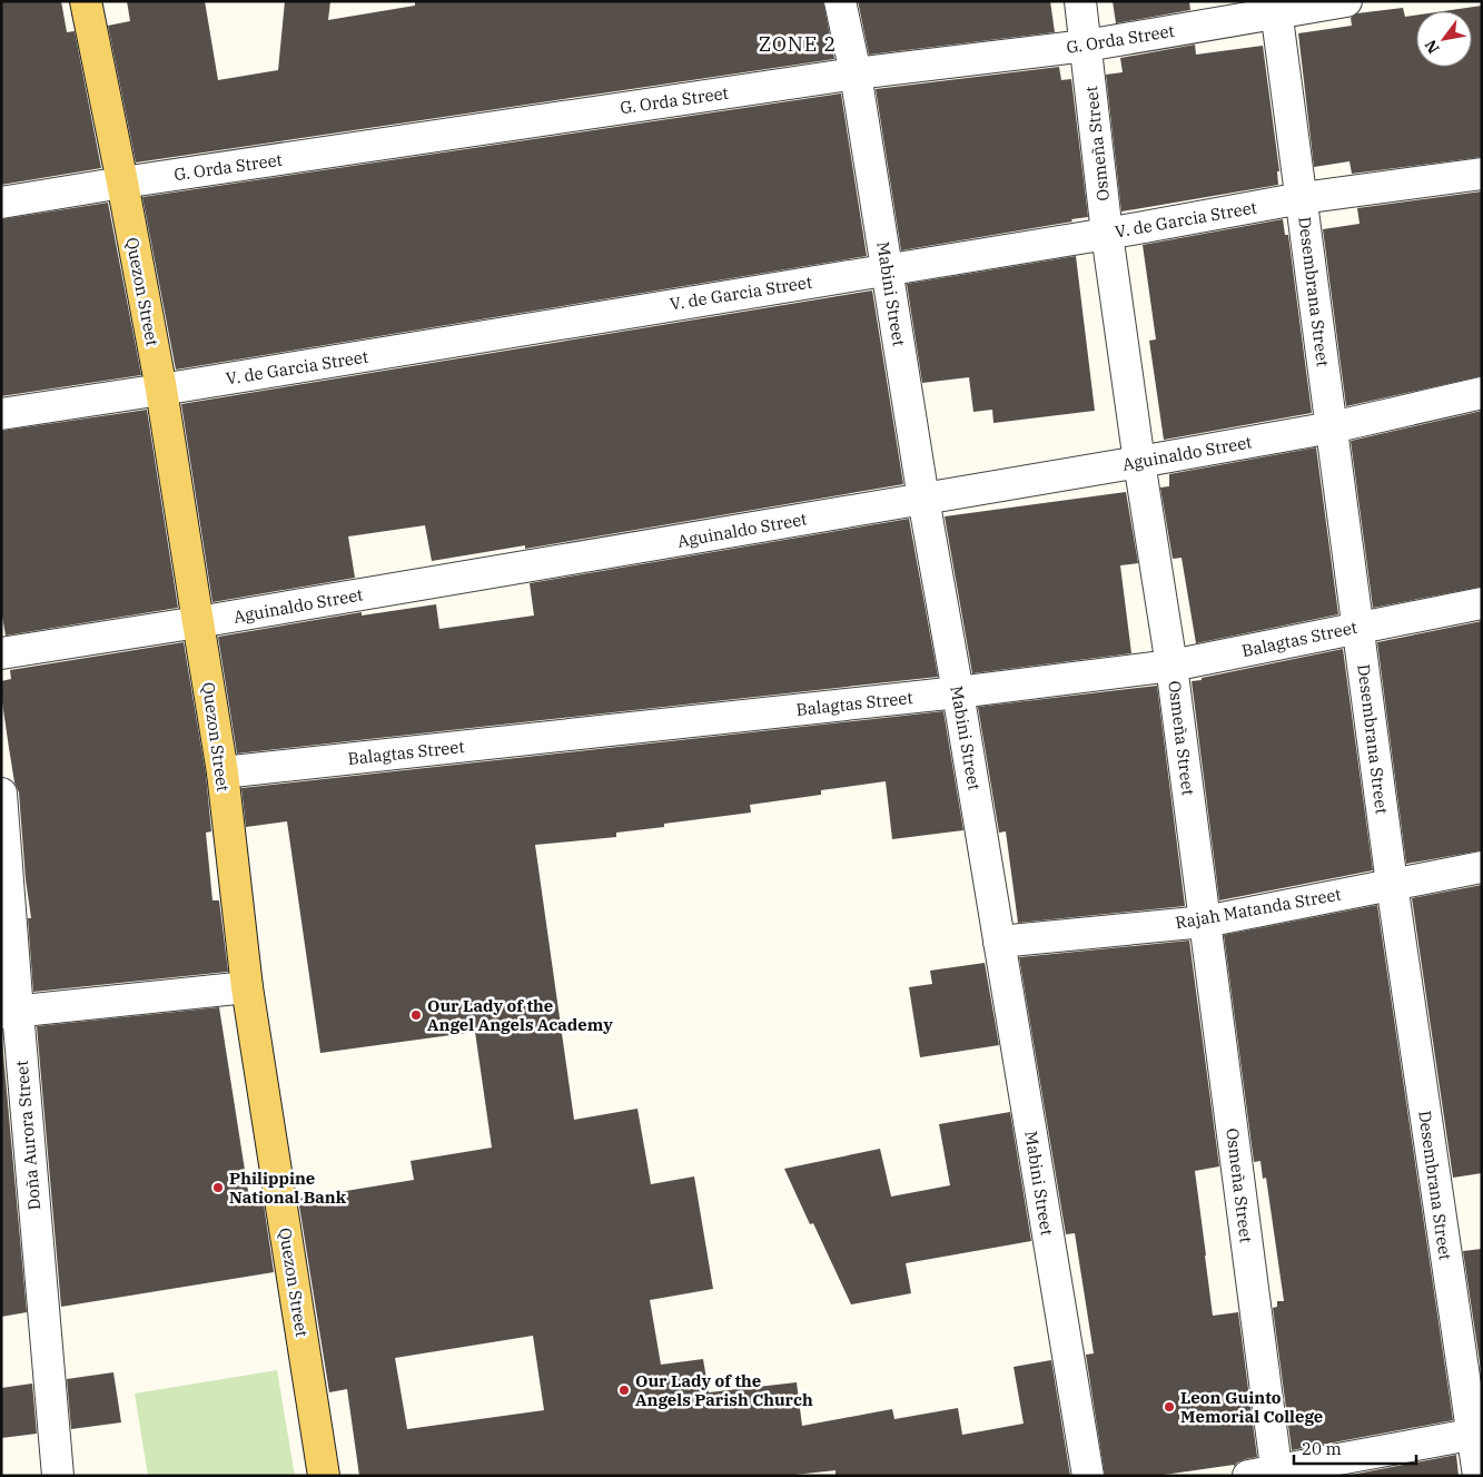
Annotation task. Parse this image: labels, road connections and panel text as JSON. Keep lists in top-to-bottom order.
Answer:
{
  "streets": {
    "main road": ["Quezon Street"],
    "street": [
      "G. Orda Street",
      "Osmeña Street",
      "V. de Garcia Street",
      "Desembrana Street",
      "Mabini Street",
      "Aguinaldo Street",
      "Balagtas Street",
      "Rajah Matanda Street",
      "Doña Aurora Street"
    ]
  },
  "crossings": [
    ["G. Orda Street", "Osmeña Street"],
    ["G. Orda Street", "Quezon Street"],
    ["G. Orda Street", "Desembrana Street"],
    ["G. Orda Street", "Mabini Street"],
    ["Osmeña Street", "V. de Garcia Street"],
    ["Osmeña Street", "Aguinaldo Street"],
    ["Osmeña Street", "Balagtas Street"],
    ["Osmeña Street", "Rajah Matanda Street"],
    ["V. de Garcia Street", "Quezon Street"],
    ["V. de Garcia Street", "Desembrana Street"],
    ["V. de Garcia Street", "Mabini Street"],
    ["Quezon Street", "Aguinaldo Street"],
    ["Quezon Street", "Balagtas Street"],
    ["Desembrana Street", "Aguinaldo Street"],
    ["Desembrana Street", "Balagtas Street"],
    ["Desembrana Street", "Rajah Matanda Street"],
    ["Mabini Street", "Aguinaldo Street"],
    ["Mabini Street", "Balagtas Street"],
    ["Mabini Street", "Rajah Matanda Street"]
  ],
  "districts": ["ZONE 2"],
  "places": [
    "Our Lady of the Angel Angels Academy",
    "Philippine National Bank",
    "Our Lady of the Angels Parish Church",
    "Leon Guinto Memorial College"
  ],
  "scale_bar": "20 m",
  "north": "bottom left"
}
